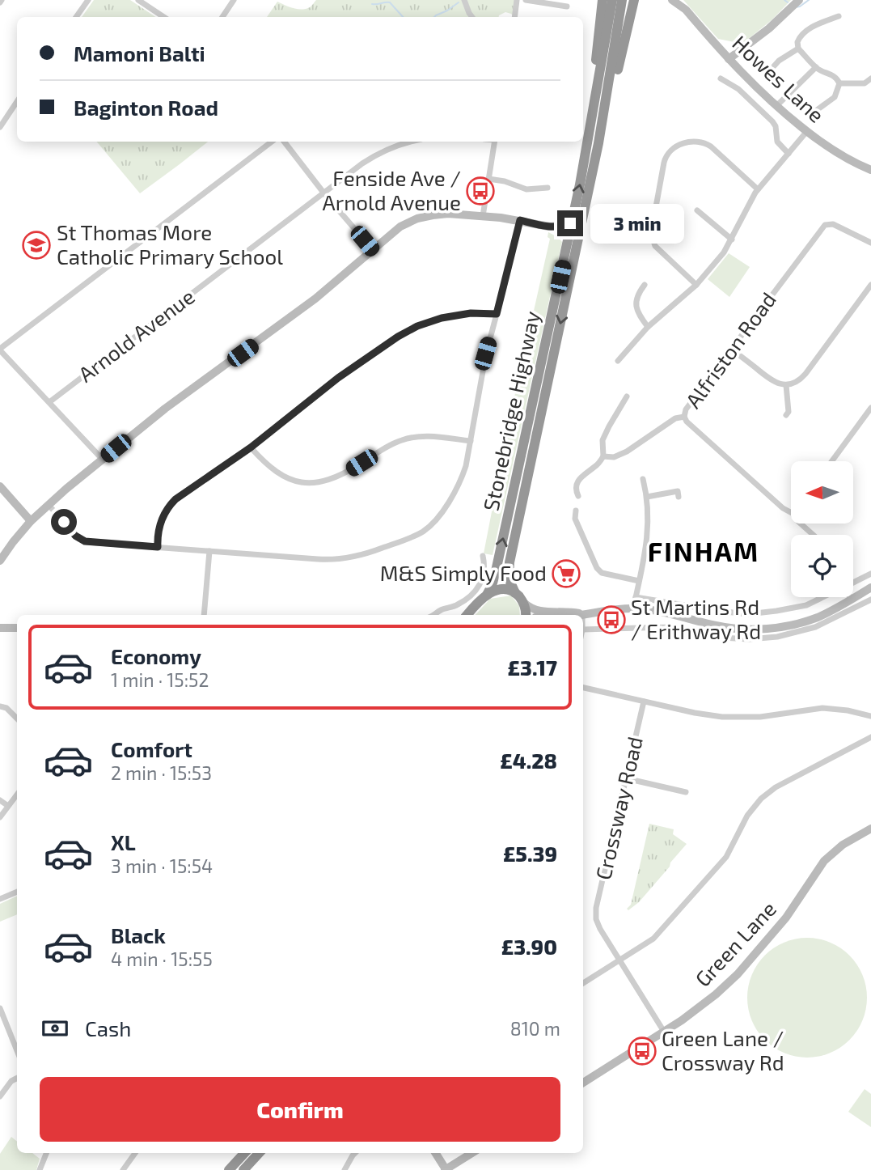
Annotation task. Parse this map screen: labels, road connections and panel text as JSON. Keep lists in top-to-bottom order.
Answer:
{
  "streets": {
    "highway": ["Stonebridge Highway"],
    "street": [
      "Howes Lane",
      "Arnold Avenue",
      "Alfriston Road",
      "Crossway Road",
      "Green Lane"
    ]
  },
  "crossings": [
    ["Crossway Road", "Green Lane"]
  ],
  "districts": ["FINHAM"],
  "places": {
    "bus stop": ["Fenside Ave / Arnold Avenue", "St Martins Rd / Erithway Rd", "Green Lane / Crossway Rd"],
    "school or university": ["St Thomas More Catholic Primary School"],
    "supermarket": ["M&S Simply Food"]
  },
  "north": "left",
  "page": {
    "banner": ["Mamoni Balti", "Baginton Road"],
    "bubble": "3 min",
    "list": [
      {
        "name": "Economy",
        "note": "1 min · 15:52",
        "value": "£3.17"
      },
      {
        "name": "Comfort",
        "note": "2 min · 15:53",
        "value": "£4.28"
      },
      {
        "name": "XL",
        "note": "3 min · 15:54",
        "value": "£5.39"
      },
      {
        "name": "Black",
        "note": "4 min · 15:55",
        "value": "£3.90"
      }
    ],
    "pay": ["Cash", "810 m"],
    "buttons": "Confirm"
  }
}
